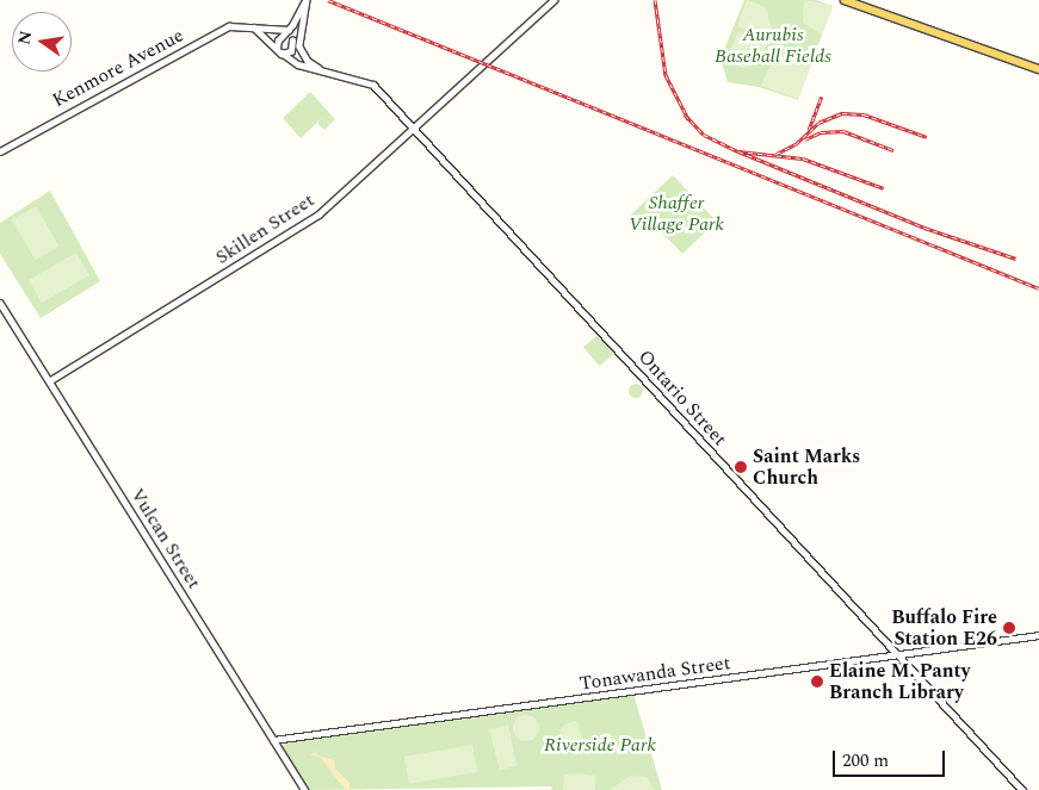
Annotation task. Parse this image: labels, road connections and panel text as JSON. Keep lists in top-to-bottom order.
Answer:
{
  "streets": {
    "street": [
      "Kenmore Avenue",
      "Skillen Street",
      "Ontario Street",
      "Vulcan Street",
      "Tonawanda Street"
    ]
  },
  "crossings": [
    ["Kenmore Avenue", "Ontario Street"],
    ["Skillen Street", "Ontario Street"],
    ["Skillen Street", "Vulcan Street"],
    ["Ontario Street", "Tonawanda Street"],
    ["Vulcan Street", "Tonawanda Street"]
  ],
  "parks": ["Aurubis Baseball Fields", "Shaffer Village Park", "Riverside Park"],
  "places": ["Saint Marks Church", "Buffalo Fire Station E26", "Elaine M. Panty Branch Library"],
  "scale_bar": "200 m",
  "north": "left"
}
